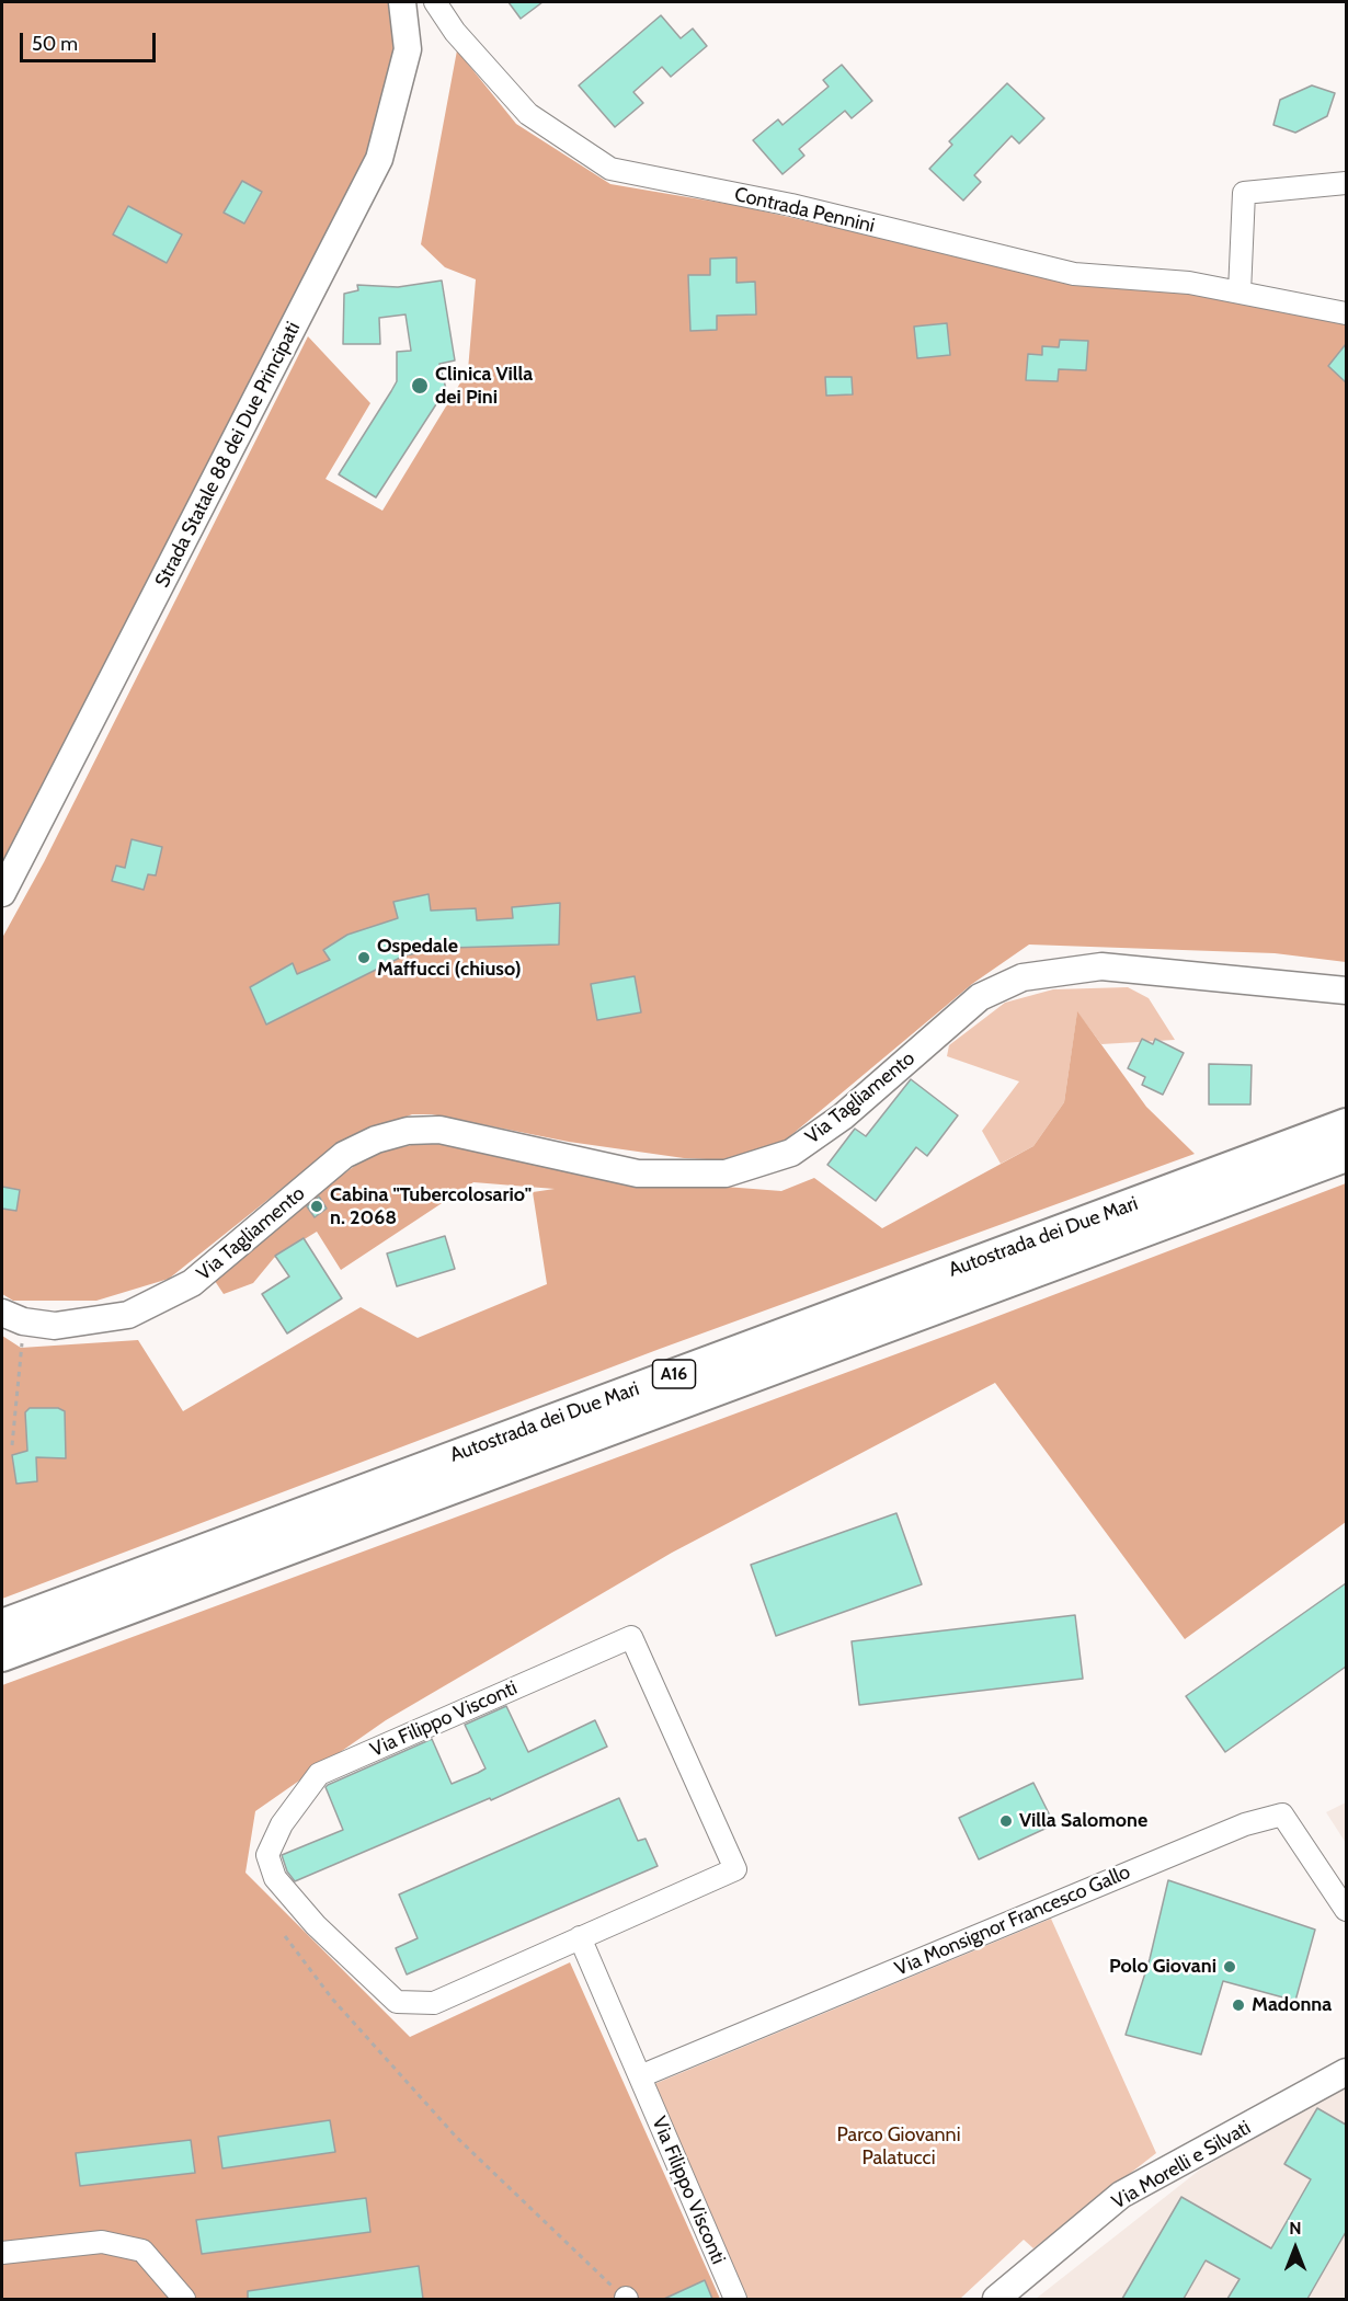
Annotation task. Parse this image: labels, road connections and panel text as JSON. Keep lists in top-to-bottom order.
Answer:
{
  "streets": {
    "highway": ["Autostrada dei Due Mari", "A16"],
    "main road": ["Strada Statale 88 dei Due Principati", "Via Tagliamento", "Via Morelli e Silvati"],
    "street": ["Contrada Pennini", "Via Filippo Visconti", "Via Monsignor Francesco Gallo"]
  },
  "crossings": [
    ["Via Filippo Visconti", "Via Monsignor Francesco Gallo"]
  ],
  "parks": ["Parco Giovanni Palatucci"],
  "places": [
    "Clinica Villa dei Pini",
    "Ospedale Maffucci (chiuso)",
    "Cabina \"Tubercolosario\" n. 2068",
    "Villa Salomone",
    "Polo Giovani",
    "Madonna"
  ],
  "scale_bar": "50 m",
  "north": "top"
}
